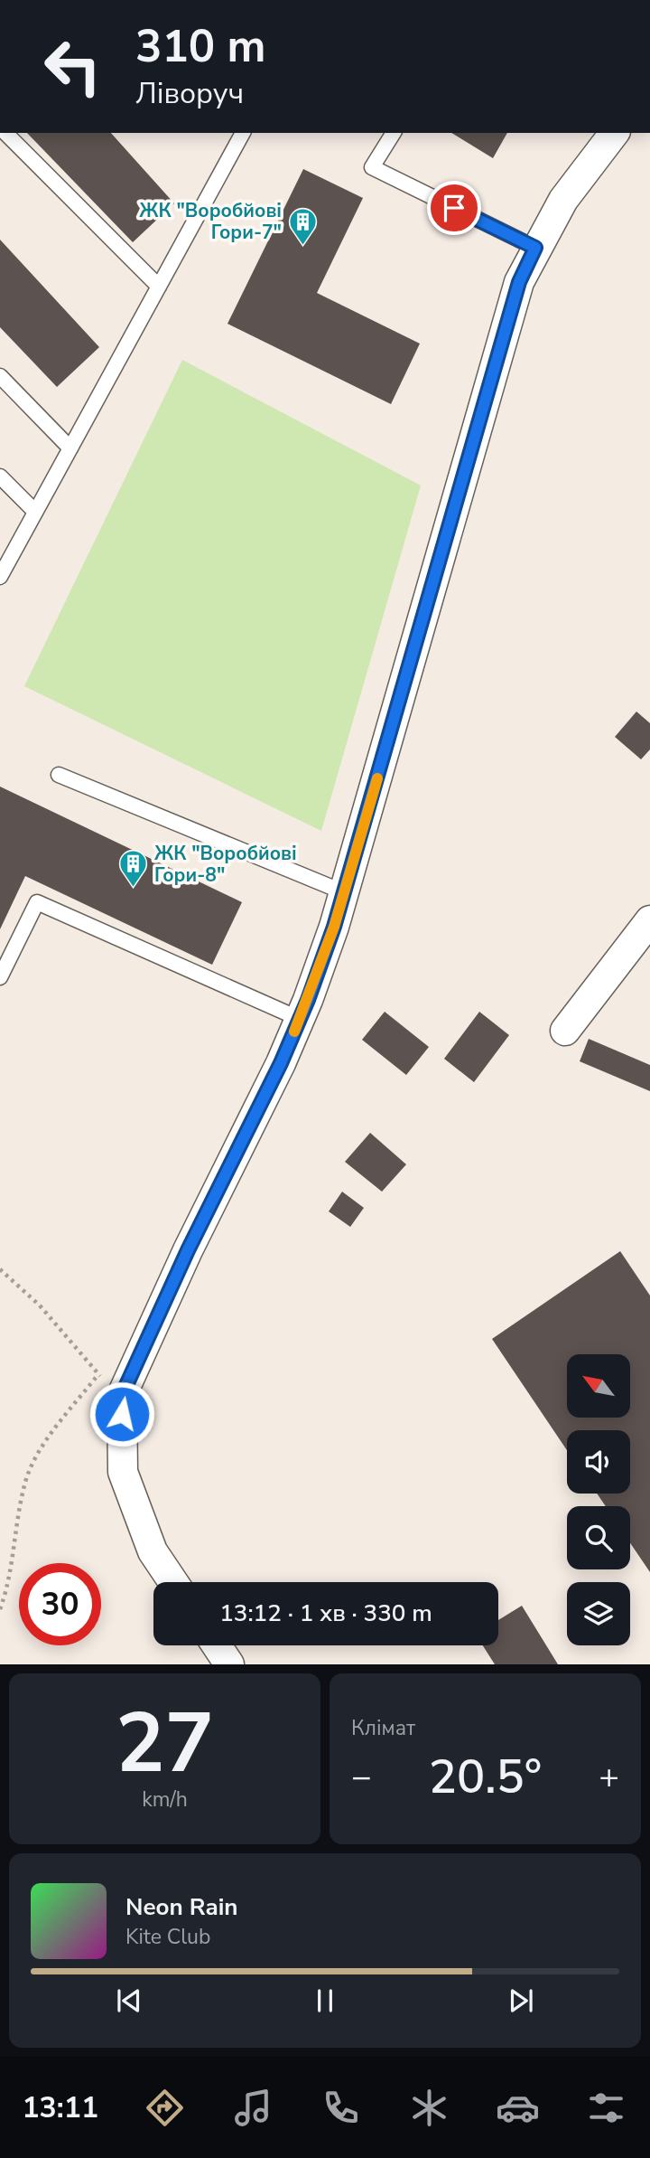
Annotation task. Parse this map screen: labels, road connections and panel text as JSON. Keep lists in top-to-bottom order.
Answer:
{
  "places": {
    "building": ["ЖК \"Воробйові Гори-7\"", "ЖК \"Воробйові Гори-8\""]
  },
  "north": "top left",
  "page": {
    "turn": ["310 m", "Ліворуч"],
    "limit": "30",
    "trip": "13:12 · 1 хв · 330 m",
    "tile": [
      ["27", "km/h"],
      "Клімат"
    ],
    "heat": ["−", "20.5°", "+"],
    "song": ["Neon Rain", "Kite Club"],
    "tabs": "13:11"
  }
}
